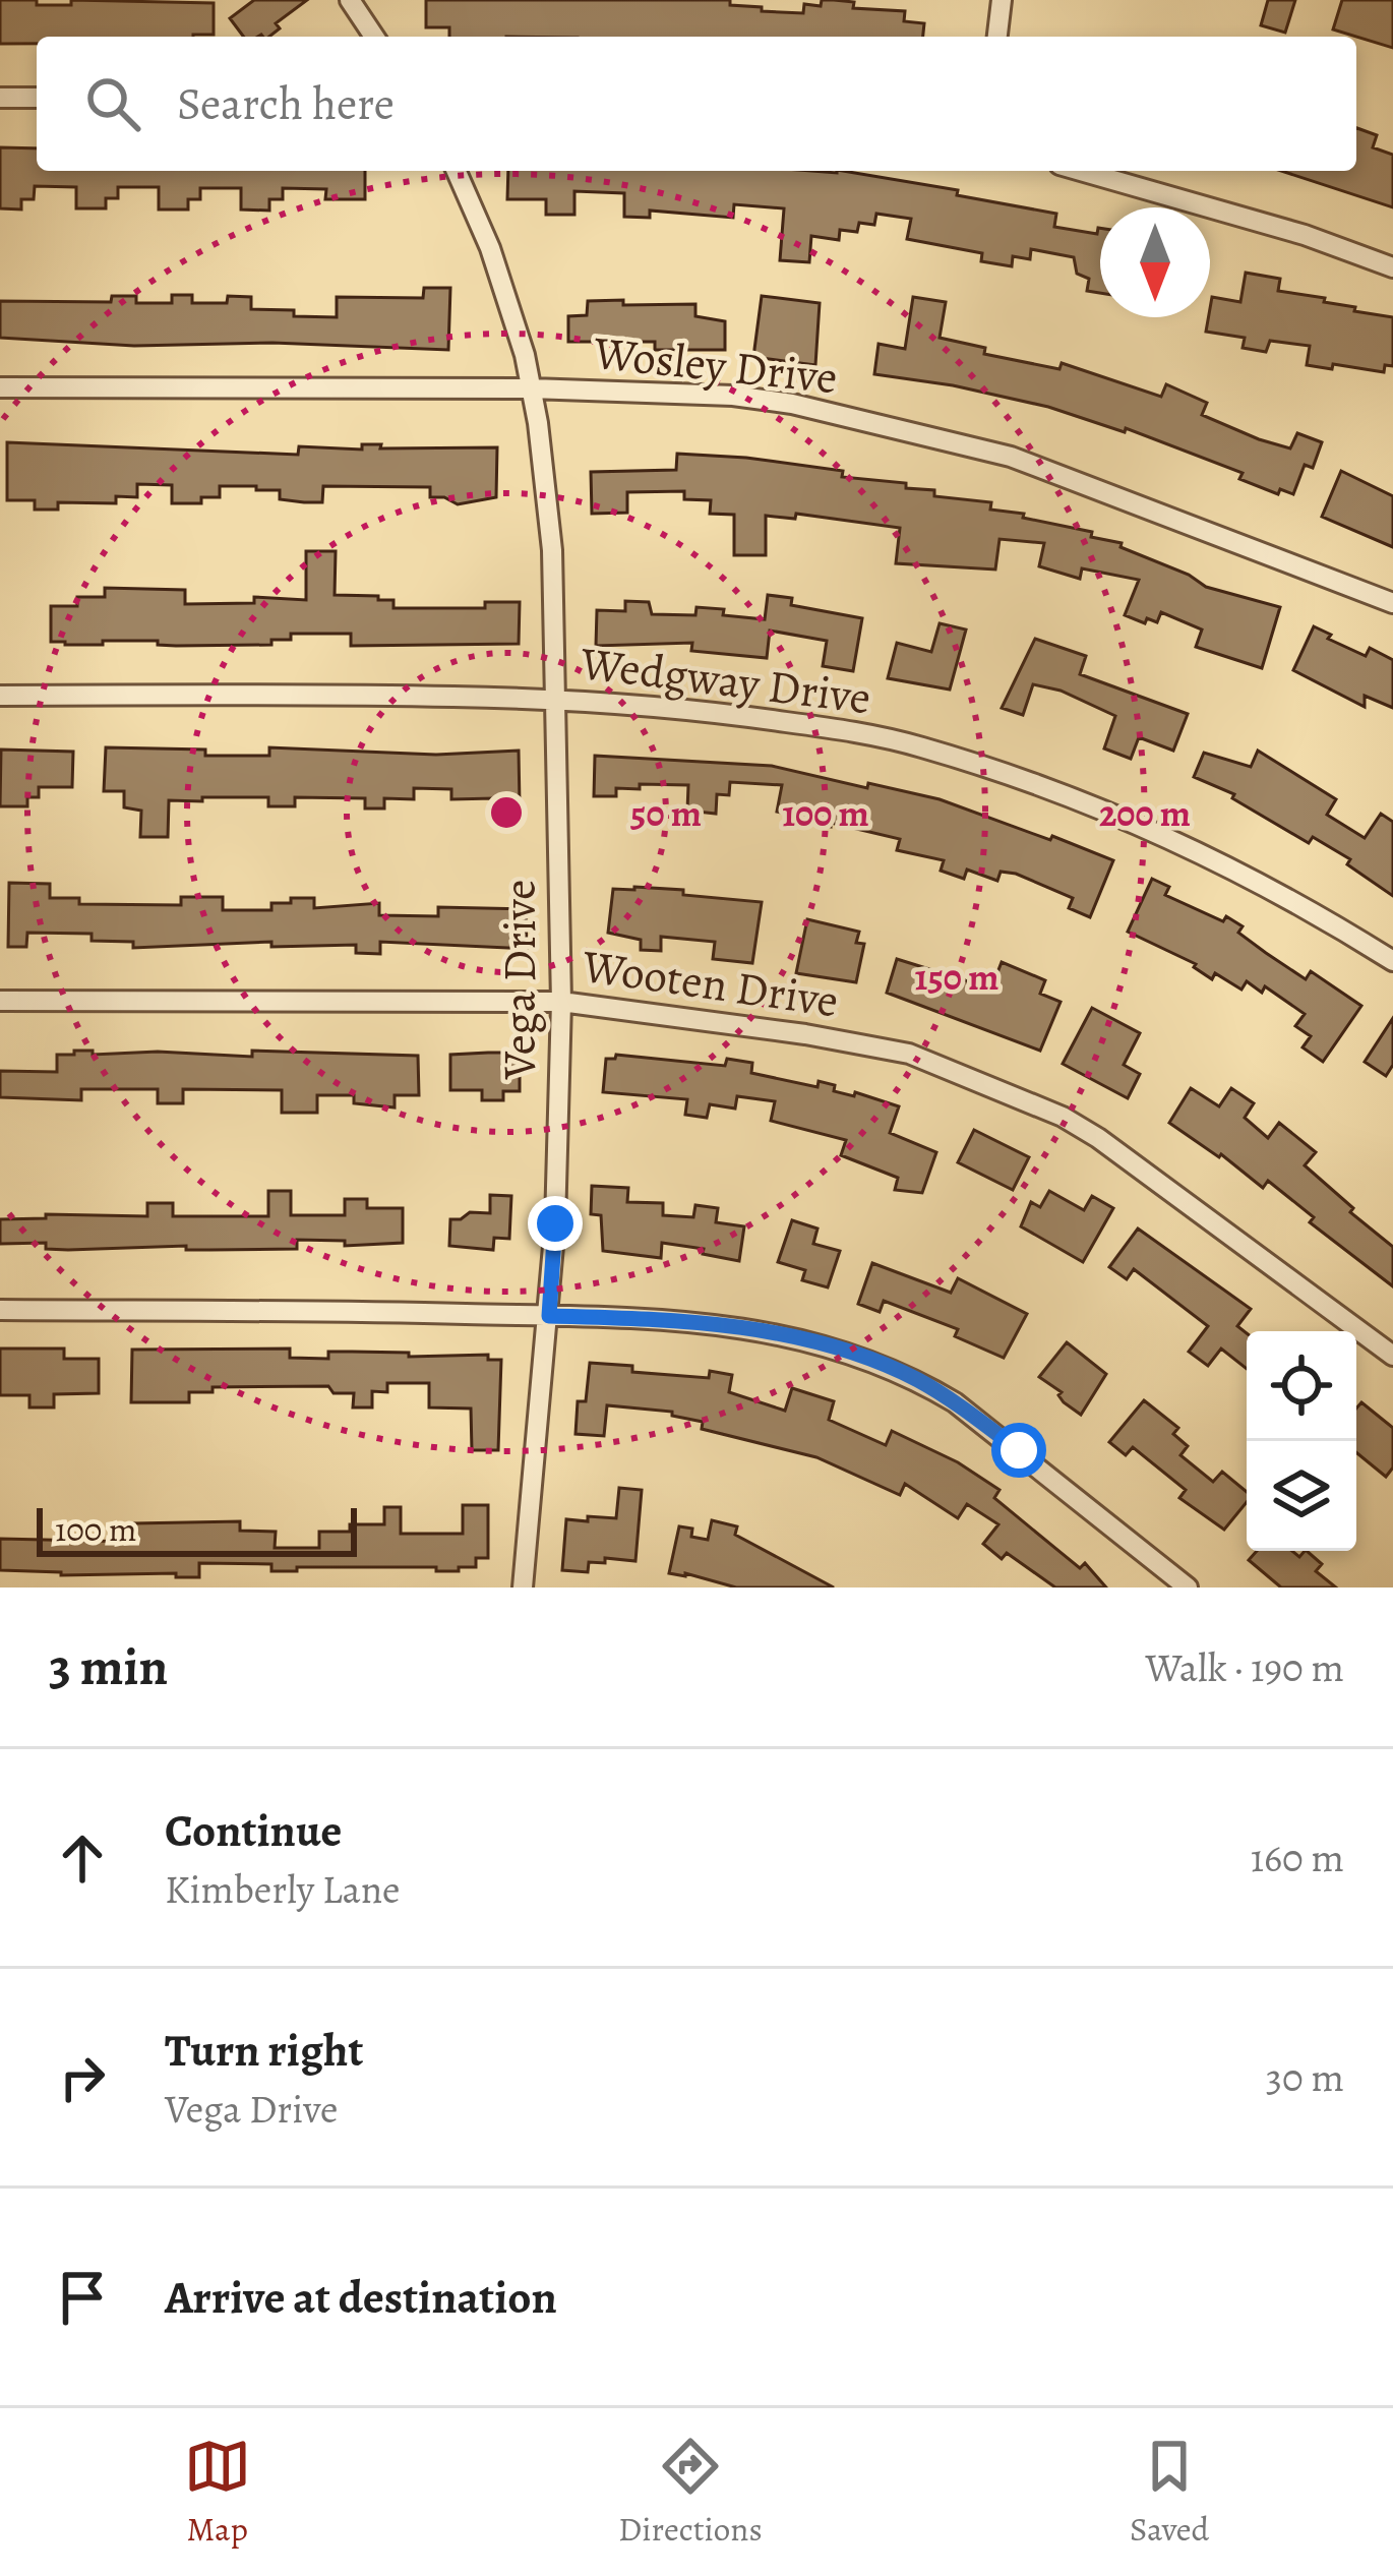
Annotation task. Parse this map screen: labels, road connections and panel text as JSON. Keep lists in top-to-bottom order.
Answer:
{
  "streets": {
    "street": [
      "Wosley Drive",
      "Wedgway Drive",
      "Vega Drive",
      "Wooten Drive"
    ]
  },
  "crossings": [
    ["Wosley Drive", "Vega Drive"],
    ["Wedgway Drive", "Vega Drive"],
    ["Vega Drive", "Wooten Drive"]
  ],
  "scale_bar": "100 m",
  "north": "bottom",
  "page": {
    "search": "Search here",
    "scale": "100 m",
    "heading": ["3 min", "Walk · 190 m"],
    "list": [
      ["Continue", "Kimberly Lane", "160 m"],
      ["Turn right", "Vega Drive", "30 m"],
      "Arrive at destination"
    ],
    "nav": ["Map", "Directions", "Saved"]
  },
  "rings": [
    "50 m",
    "100 m",
    "200 m",
    "150 m"
  ]
}
